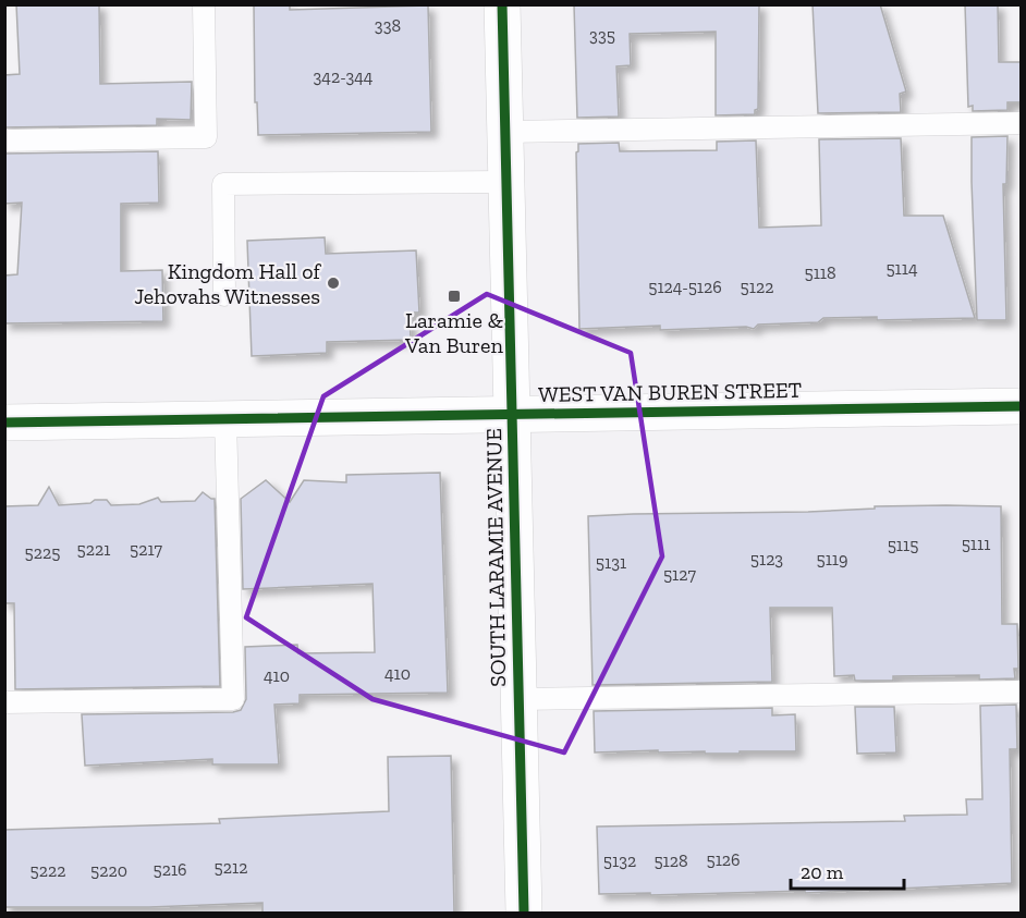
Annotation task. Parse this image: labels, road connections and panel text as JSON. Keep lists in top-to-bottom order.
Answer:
{
  "streets": {
    "street": ["WEST VAN BUREN STREET", "SOUTH LARAMIE AVENUE"]
  },
  "crossings": [
    ["WEST VAN BUREN STREET", "SOUTH LARAMIE AVENUE"]
  ],
  "places": {
    "other": ["Kingdom Hall of Jehovahs Witnesses"],
    "transit": ["Laramie & Van Buren"]
  },
  "house_numbers": [
    "338",
    "335",
    "342-344",
    "5114",
    "5118",
    "5124-5126",
    "5122",
    "5111",
    "5115",
    "5221",
    "5217",
    "5225",
    "5123",
    "5119",
    "5131",
    "5127",
    "410",
    "410",
    "5126",
    "5132",
    "5128",
    "5212",
    "5216",
    "5222",
    "5220"
  ],
  "scale_bar": "20 m"
}
